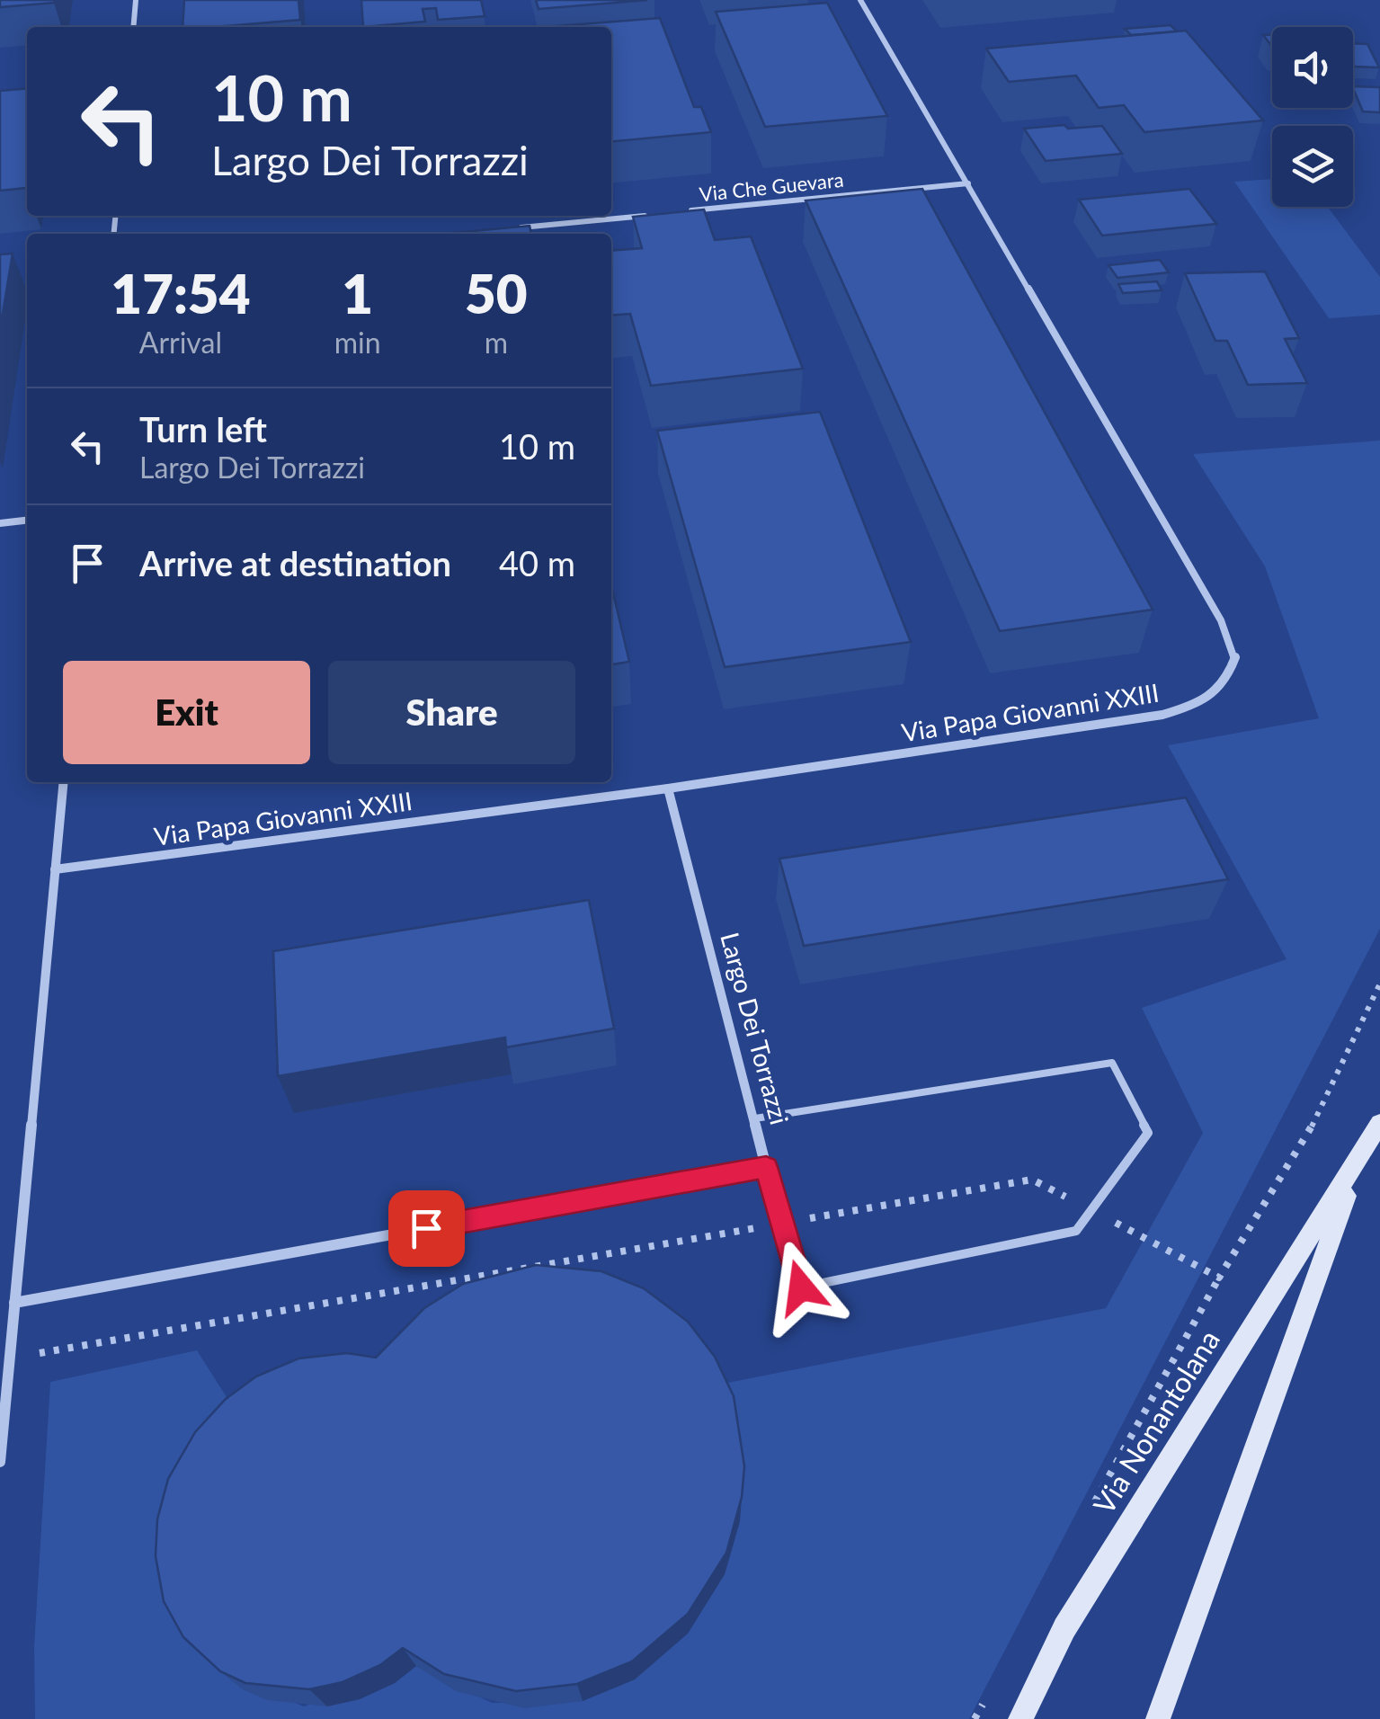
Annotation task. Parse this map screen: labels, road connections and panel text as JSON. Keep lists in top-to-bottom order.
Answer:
{
  "streets": {
    "main road": ["Via Nonantolana"],
    "street": ["Via Che Guevara", "Via Papa Giovanni XXIII", "Largo Dei Torrazzi"]
  },
  "crossings": [
    ["Via Che Guevara", "Via Papa Giovanni XXIII"],
    ["Via Papa Giovanni XXIII", "Largo Dei Torrazzi"]
  ],
  "page": {
    "turn": ["10 m", "Largo Dei Torrazzi"],
    "eta": [
      "17:54",
      "Arrival",
      "1",
      "min",
      "50",
      "m"
    ],
    "list": [
      {
        "name": "Turn left",
        "note": "Largo Dei Torrazzi",
        "value": "10 m"
      },
      {
        "name": "Arrive at destination",
        "value": "40 m"
      }
    ],
    "buttons": ["Exit", "Share"]
  }
}
